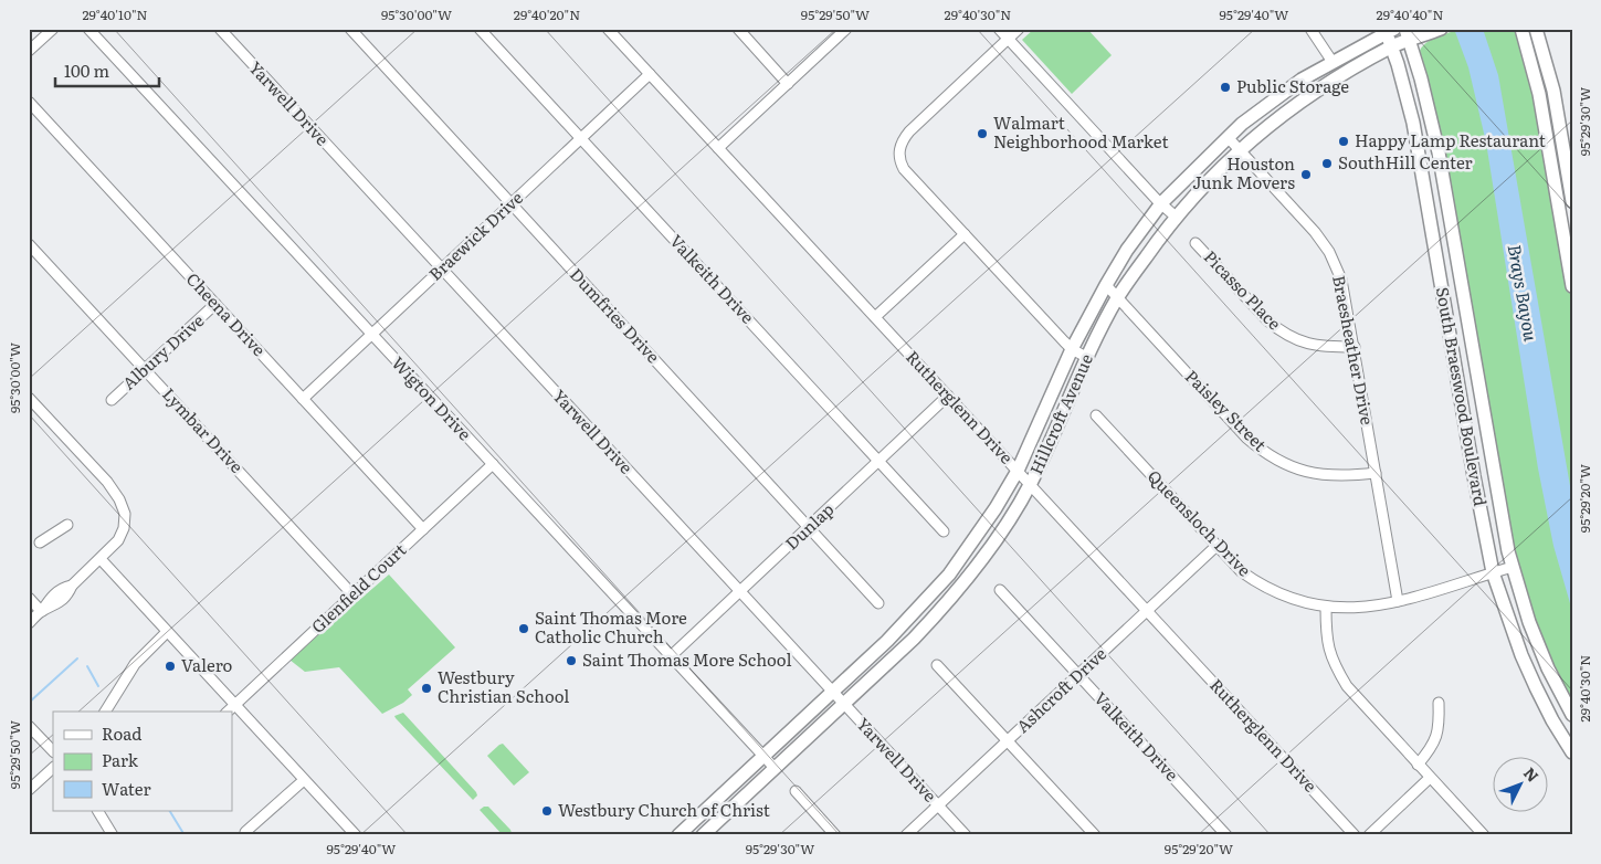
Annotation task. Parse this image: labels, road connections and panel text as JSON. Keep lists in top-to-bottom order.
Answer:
{
  "streets": {
    "main road": ["South Braeswood Boulevard", "Hillcroft Avenue"],
    "street": [
      "Yarwell Drive",
      "Braewick Drive",
      "Valkeith Drive",
      "Picasso Place",
      "Cheena Drive",
      "Dumfries Drive",
      "Braesheather Drive",
      "Albury Drive",
      "Wigton Drive",
      "Rutherglenn Drive",
      "Paisley Street",
      "Lymbar Drive",
      "Queensloch Drive",
      "Dunlap",
      "Glenfield Court",
      "Ashcroft Drive"
    ]
  },
  "crossings": [
    ["Yarwell Drive", "Braewick Drive"],
    ["Yarwell Drive", "Hillcroft Avenue"],
    ["Yarwell Drive", "Dunlap"],
    ["Yarwell Drive", "Ashcroft Drive"],
    ["Braewick Drive", "Valkeith Drive"],
    ["Braewick Drive", "Cheena Drive"],
    ["Braewick Drive", "Dumfries Drive"],
    ["Braewick Drive", "Wigton Drive"],
    ["Braewick Drive", "Rutherglenn Drive"],
    ["Valkeith Drive", "Dunlap"],
    ["Valkeith Drive", "Ashcroft Drive"],
    ["Picasso Place", "Braesheather Drive"],
    ["Cheena Drive", "Albury Drive"],
    ["Cheena Drive", "Glenfield Court"],
    ["Dumfries Drive", "Dunlap"],
    ["Braesheather Drive", "Paisley Street"],
    ["Braesheather Drive", "Hillcroft Avenue"],
    ["Braesheather Drive", "Queensloch Drive"],
    ["Albury Drive", "Lymbar Drive"],
    ["South Braeswood Boulevard", "Hillcroft Avenue"],
    ["South Braeswood Boulevard", "Queensloch Drive"],
    ["Wigton Drive", "Hillcroft Avenue"],
    ["Wigton Drive", "Dunlap"],
    ["Wigton Drive", "Glenfield Court"],
    ["Rutherglenn Drive", "Hillcroft Avenue"],
    ["Rutherglenn Drive", "Dunlap"],
    ["Rutherglenn Drive", "Ashcroft Drive"],
    ["Paisley Street", "Hillcroft Avenue"],
    ["Lymbar Drive", "Glenfield Court"],
    ["Queensloch Drive", "Ashcroft Drive"]
  ],
  "water": ["Brays Bayou"],
  "places": [
    "Public Storage",
    "Walmart Neighborhood Market",
    "Happy Lamp Restaurant",
    "SouthHill Center",
    "Houston Junk Movers",
    "Saint Thomas More Catholic Church",
    "Saint Thomas More School",
    "Valero",
    "Westbury Christian School",
    "Westbury Church of Christ"
  ],
  "legend": ["Road", "Park", "Water"],
  "scale_bar": "100 m",
  "north": "top right",
  "coordinates": [
    "29°40'10\"N",
    "95°30'00\"W",
    "29°40'20\"N",
    "95°29'50\"W",
    "29°40'30\"N",
    "95°29'40\"W",
    "29°40'40\"N",
    "95°29'30\"W",
    "95°29'20\"W"
  ]
}
